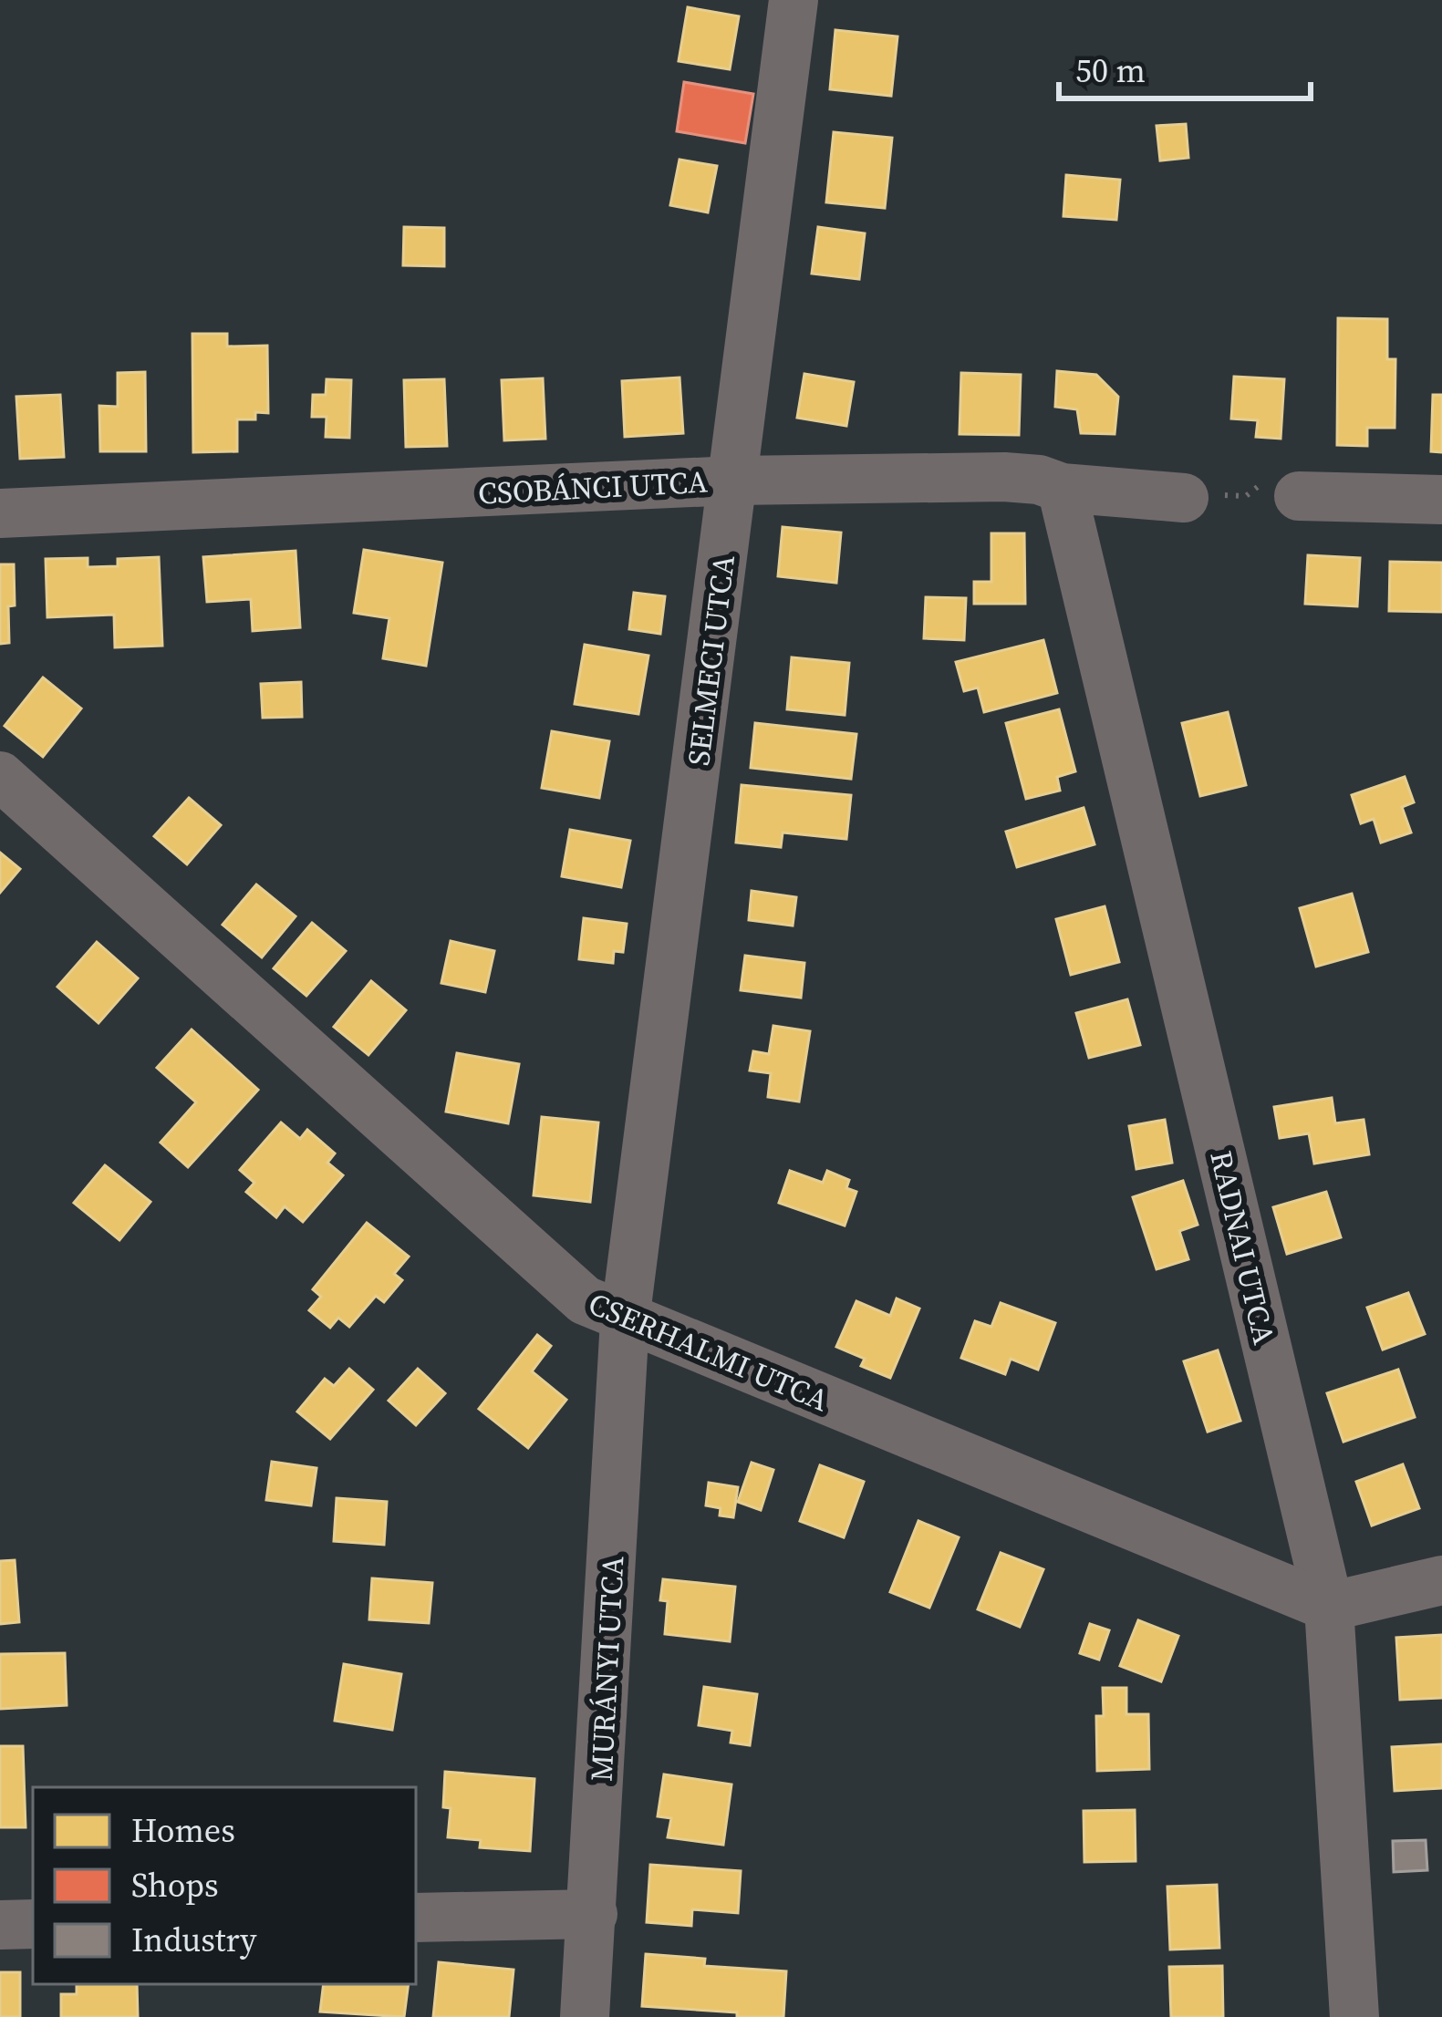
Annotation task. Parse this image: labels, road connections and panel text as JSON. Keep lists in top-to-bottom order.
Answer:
{
  "streets": {
    "street": [
      "CSOBÁNCI UTCA",
      "SELMECI UTCA",
      "RADNAI UTCA",
      "CSERHALMI UTCA",
      "MURÁNYI UTCA"
    ]
  },
  "crossings": [
    ["CSOBÁNCI UTCA", "SELMECI UTCA"],
    ["CSOBÁNCI UTCA", "RADNAI UTCA"],
    ["SELMECI UTCA", "CSERHALMI UTCA"],
    ["SELMECI UTCA", "MURÁNYI UTCA"],
    ["RADNAI UTCA", "CSERHALMI UTCA"],
    ["CSERHALMI UTCA", "MURÁNYI UTCA"]
  ],
  "legend": ["Homes", "Shops", "Industry"],
  "scale_bar": "50 m"
}
